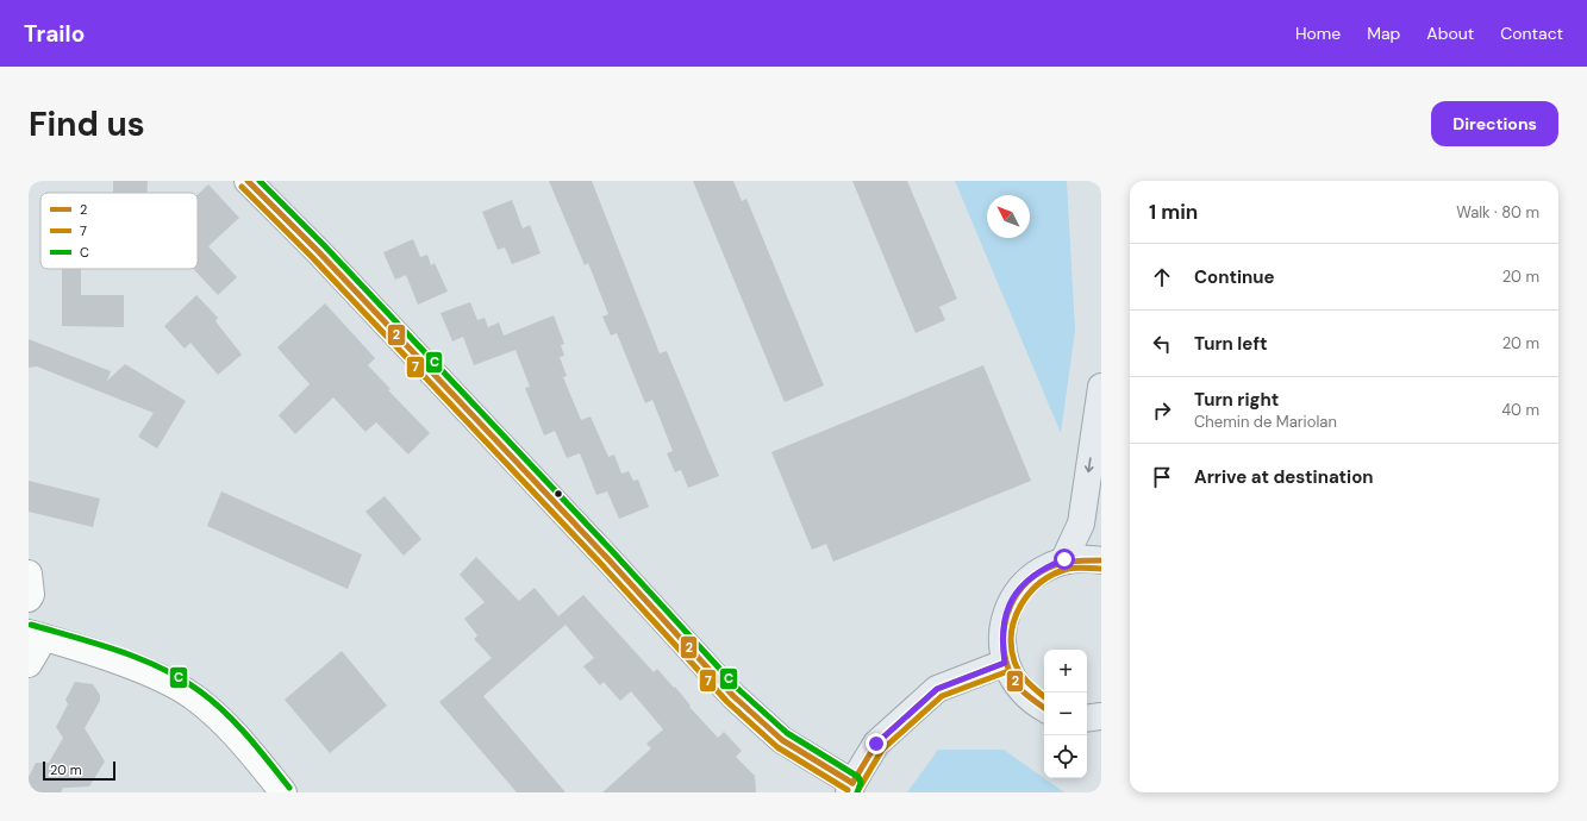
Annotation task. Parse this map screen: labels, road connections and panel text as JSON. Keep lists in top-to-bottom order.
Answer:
{
  "lines": ["transit line 2", "transit line C", "transit line 7"],
  "legend": ["2", "7", "C"],
  "scale_bar": "20 m",
  "north": "top left",
  "page": {
    "header": "Trailo",
    "nav": [
      "Home",
      "Map",
      "About",
      "Contact"
    ],
    "buttons": "Directions",
    "title": "Find us",
    "heading": ["1 min", "Walk · 80 m"],
    "list": [
      ["Continue", "20 m"],
      ["Turn left", "20 m"],
      ["Turn right", "Chemin de Mariolan", "40 m"],
      "Arrive at destination"
    ],
    "map_buttons": ["+", "−"],
    "scale": "20 m"
  }
}
